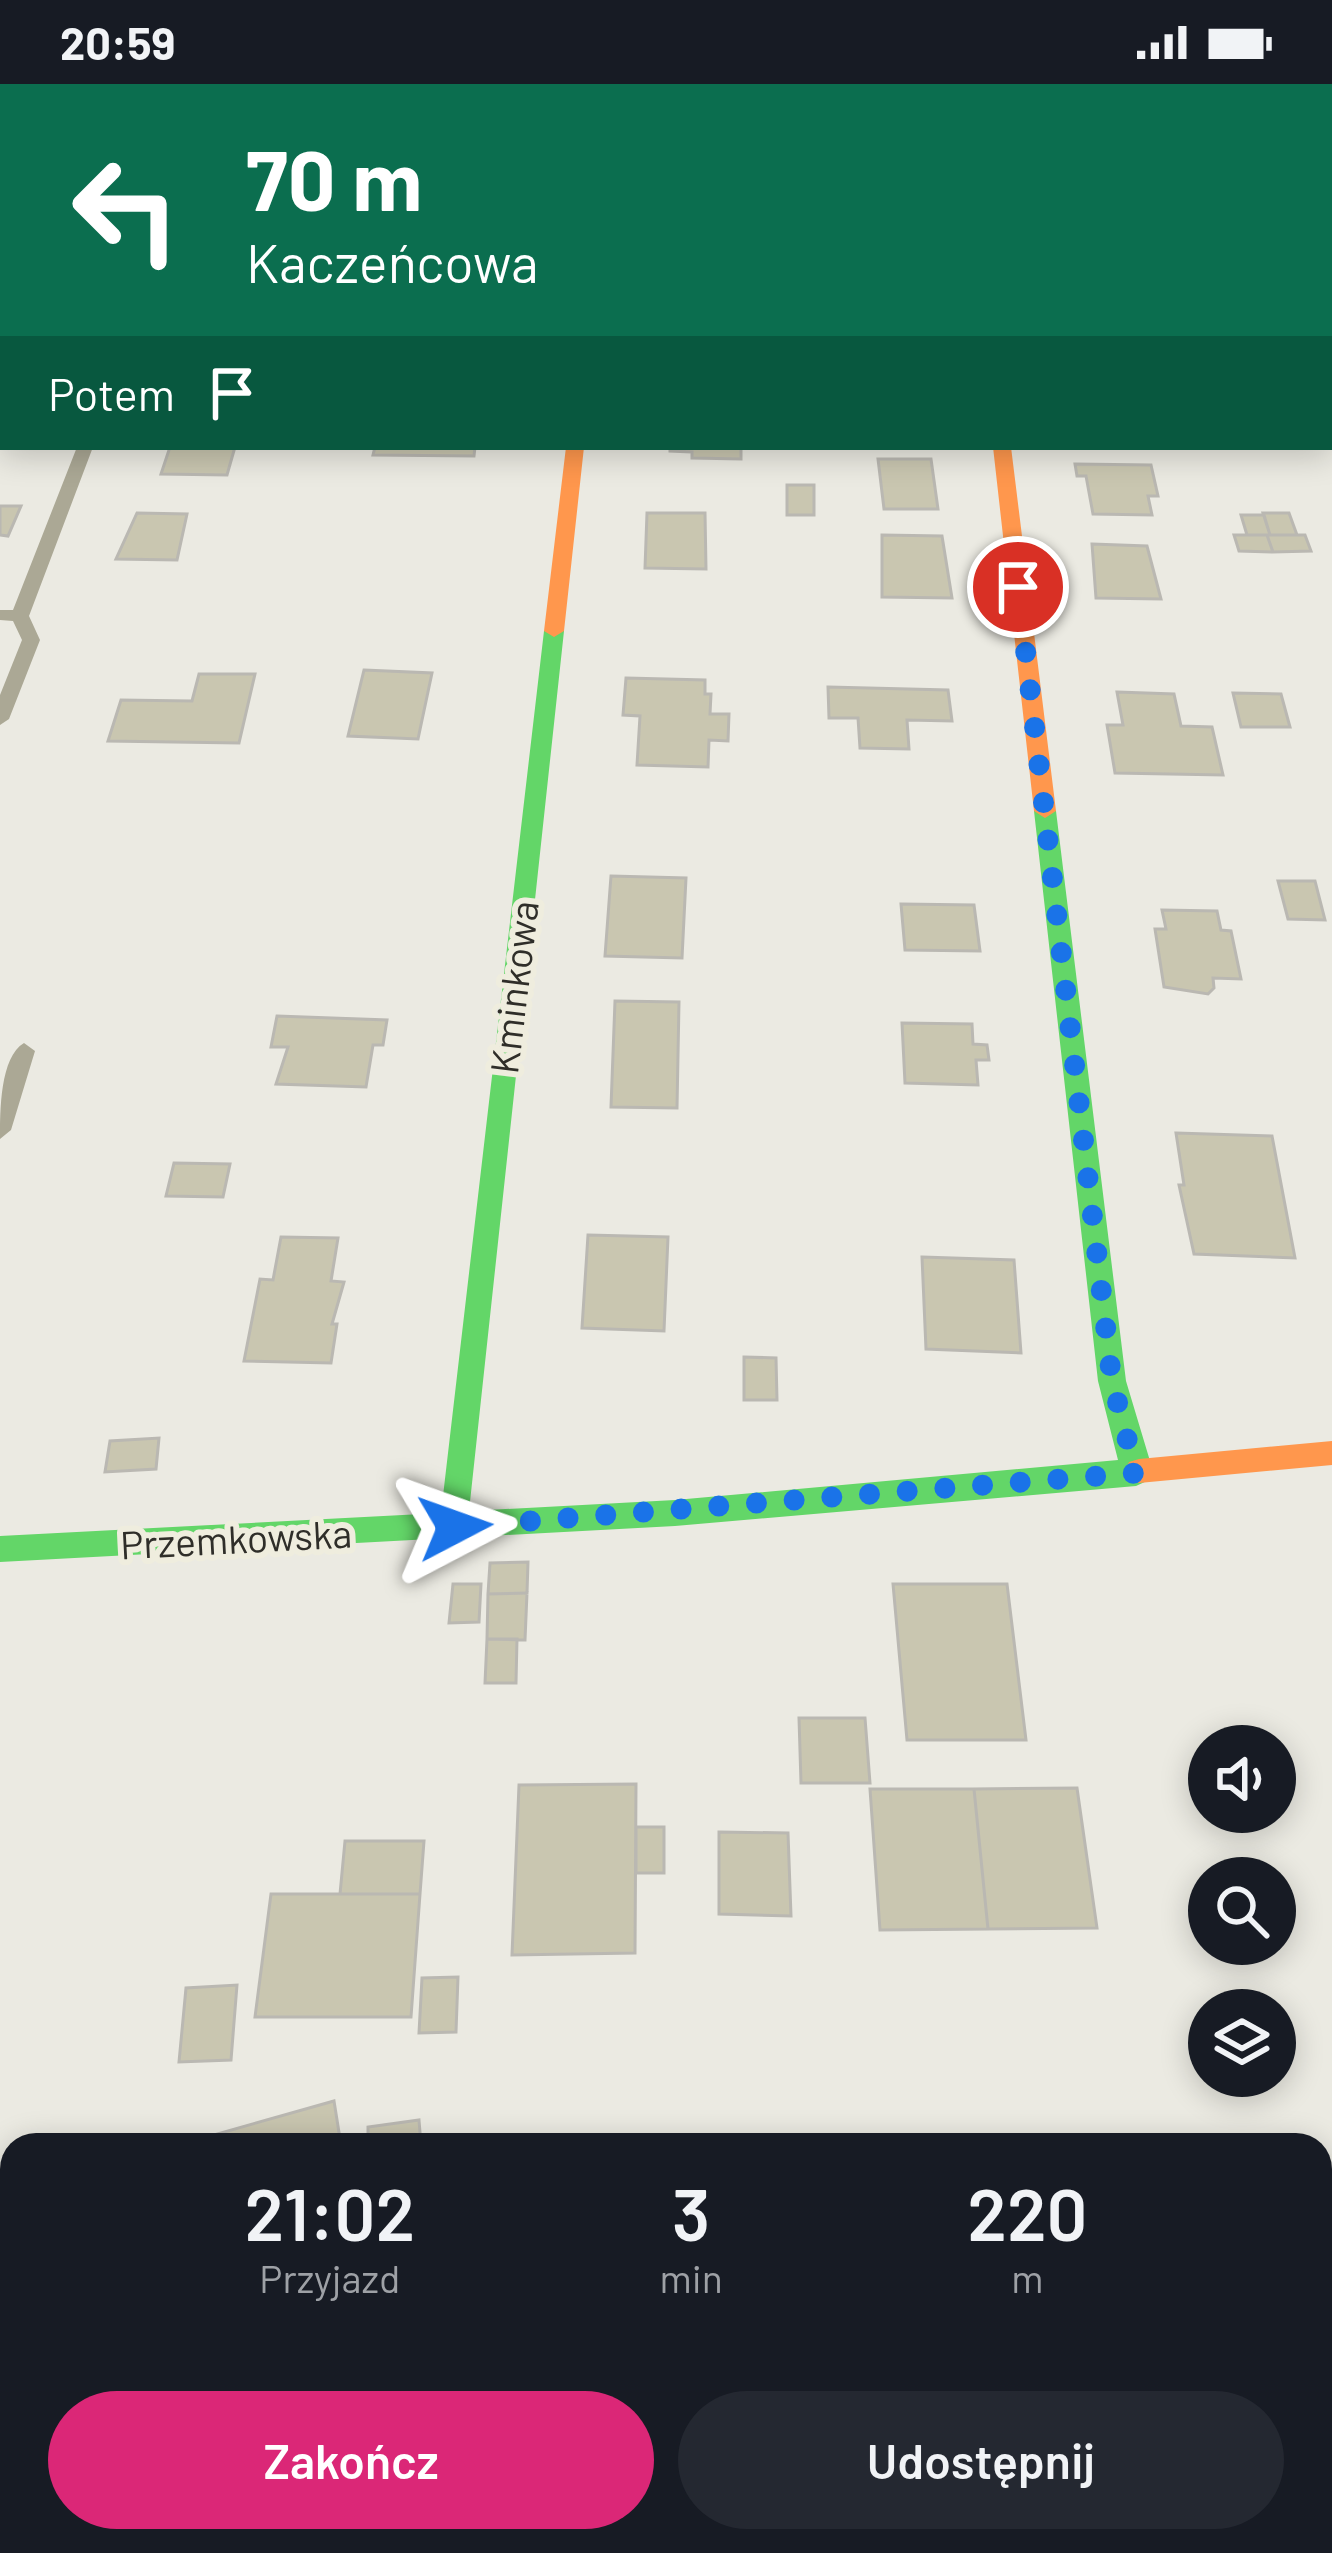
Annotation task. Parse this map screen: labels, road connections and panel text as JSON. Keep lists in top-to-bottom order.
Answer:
{
  "streets": {
    "street": ["Kminkowa", "Przemkowska"]
  },
  "crossings": [
    ["Kminkowa", "Przemkowska"]
  ],
  "page": {
    "status": "20:59",
    "turn": ["70 m", "Kaczeńcowa"],
    "then": "Potem",
    "eta": [
      "21:02",
      "Przyjazd",
      "3",
      "min",
      "220",
      "m"
    ],
    "buttons": ["Zakończ", "Udostępnij"]
  }
}
